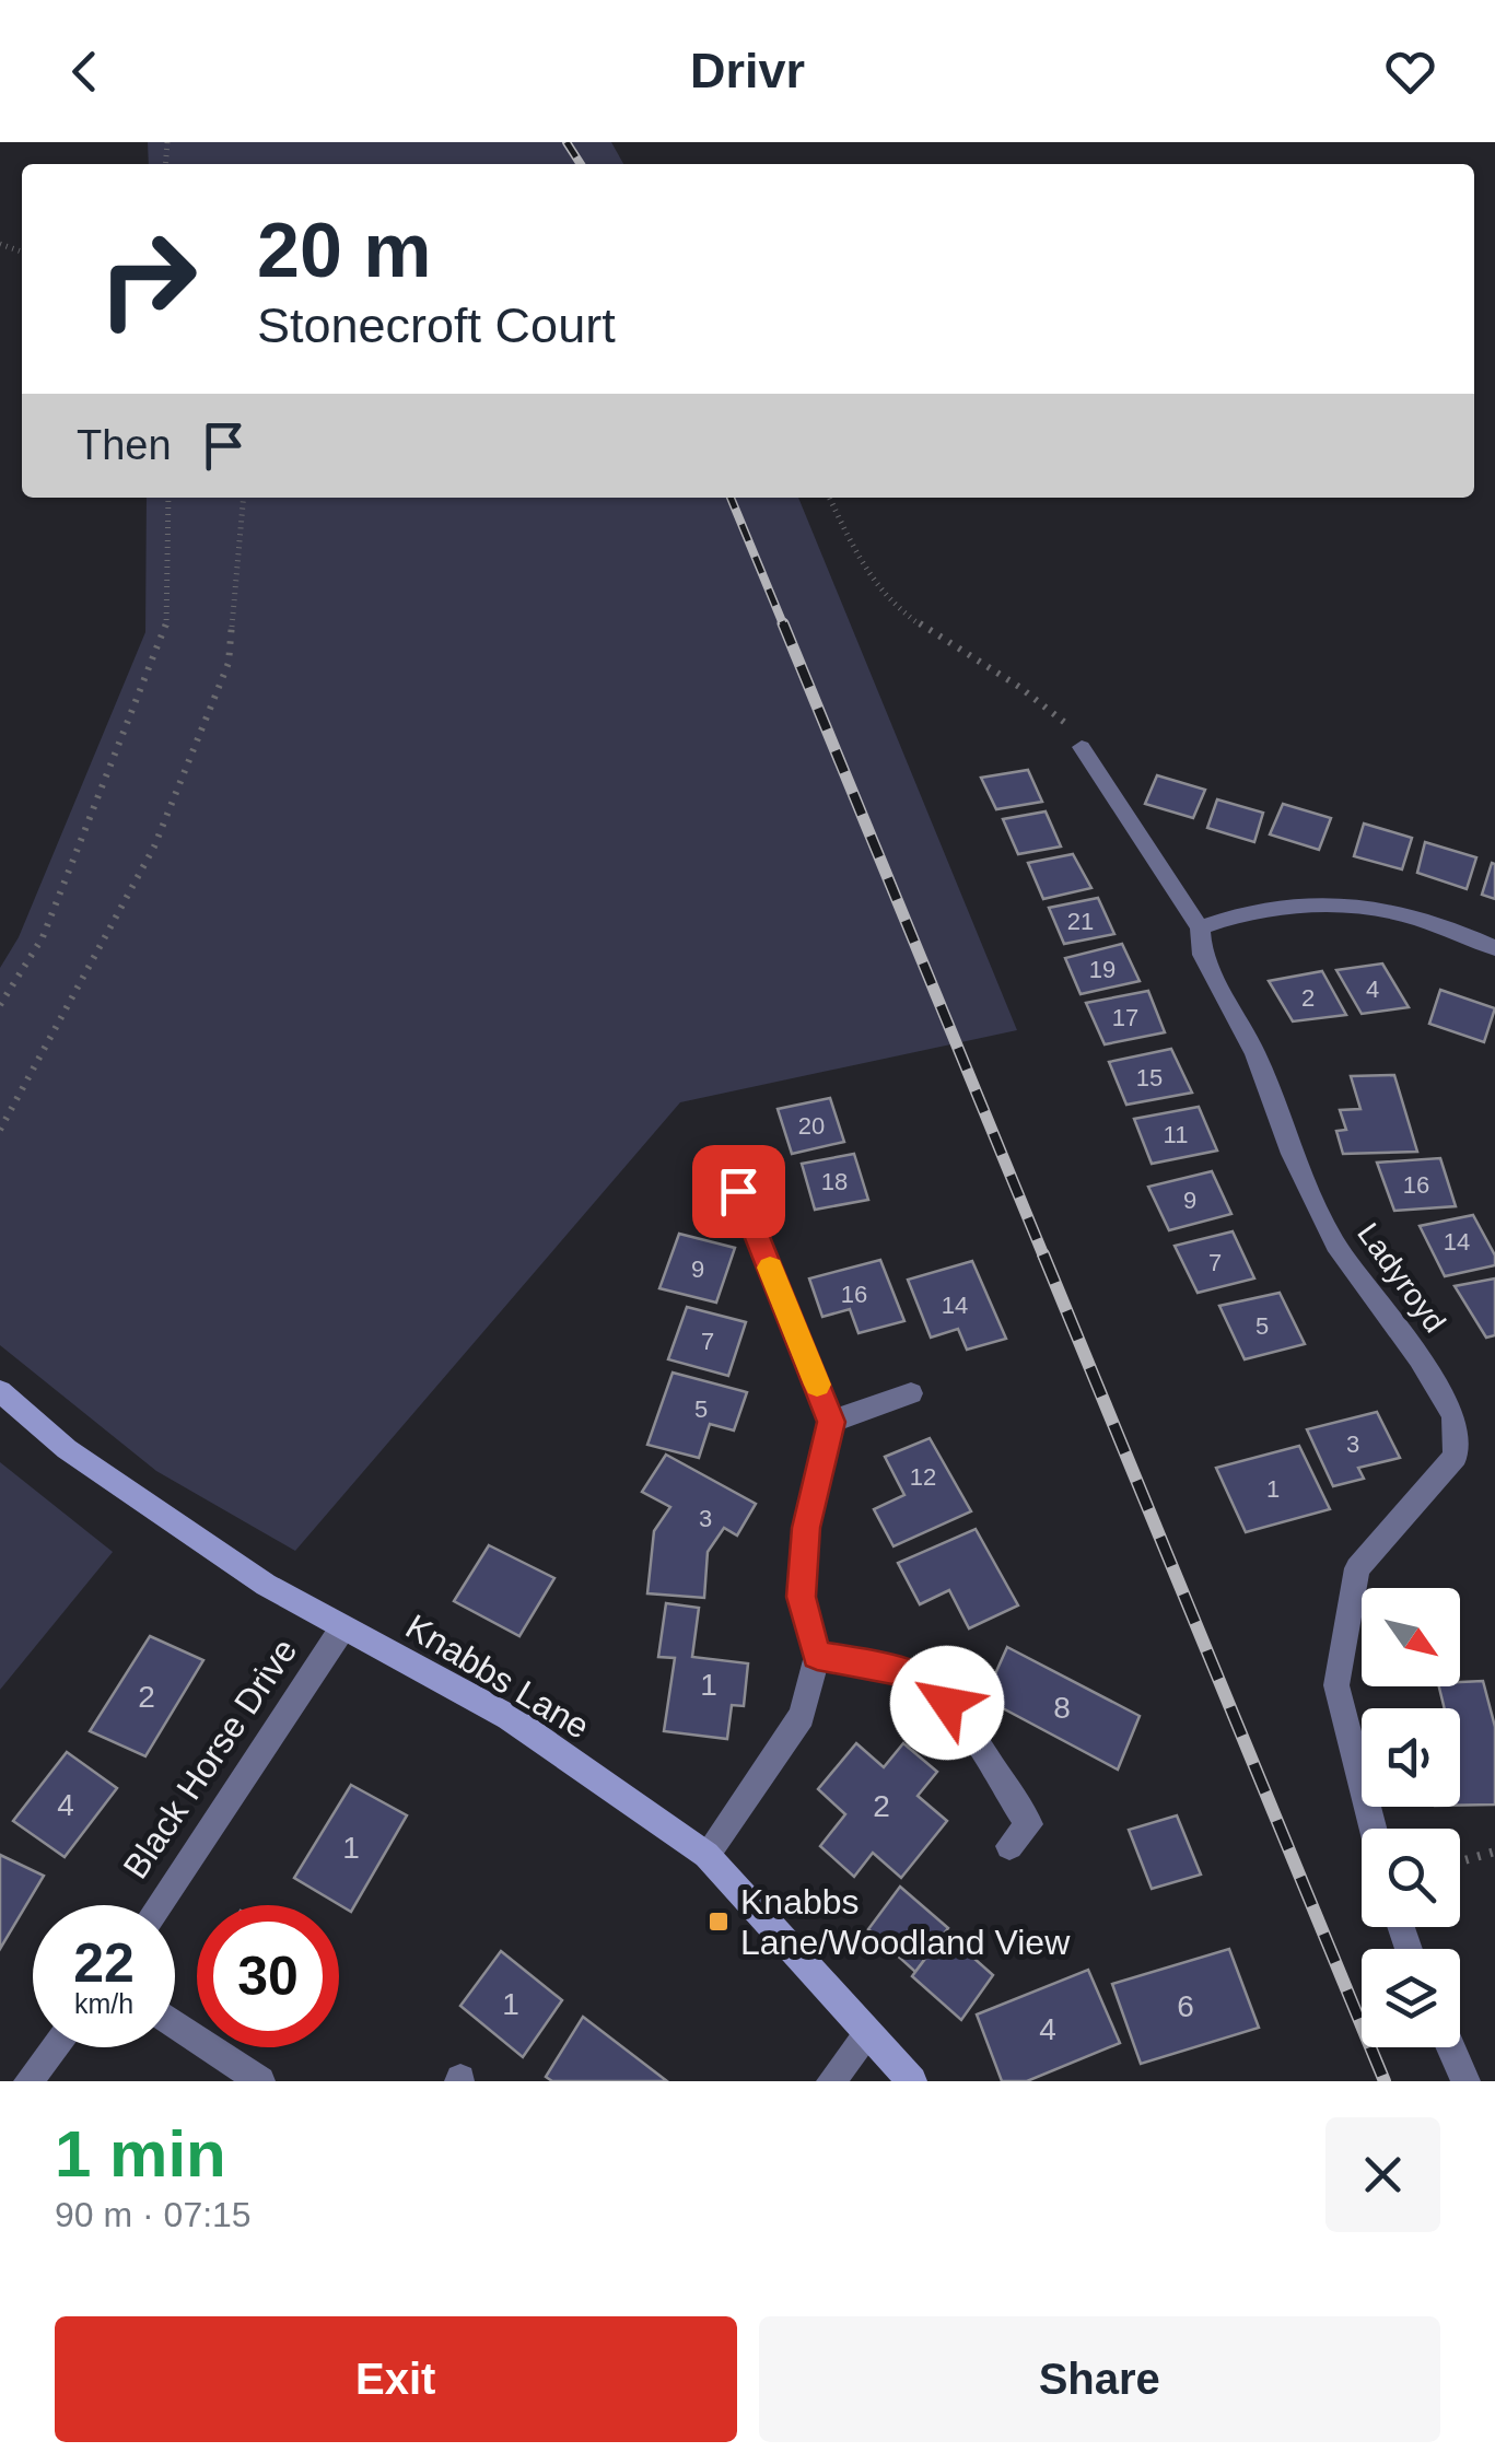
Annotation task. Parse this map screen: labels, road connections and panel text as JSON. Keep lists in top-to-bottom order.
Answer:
{
  "streets": {
    "main road": ["Knabbs Lane"],
    "street": ["Ladyroyd", "Black Horse Drive"]
  },
  "crossings": [
    ["Knabbs Lane", "Black Horse Drive"]
  ],
  "places": {
    "transit": ["Knabbs Lane/Woodland View"]
  },
  "house_numbers": [
    "21",
    "19",
    "4",
    "2",
    "17",
    "15",
    "20",
    "11",
    "18",
    "16",
    "9",
    "14",
    "7",
    "9",
    "16",
    "14",
    "5",
    "7",
    "5",
    "3",
    "12",
    "1",
    "3",
    "1",
    "2",
    "8",
    "4",
    "2",
    "1",
    "1",
    "6",
    "4"
  ],
  "north": "bottom right",
  "page": {
    "header": "Drivr",
    "turn": ["20 m", "Stonecroft Court"],
    "then": "Then",
    "speed": "22 km/h",
    "limit": "30",
    "heading": ["1 min", "90 m · 07:15"],
    "buttons": ["Exit", "Share"]
  }
}
